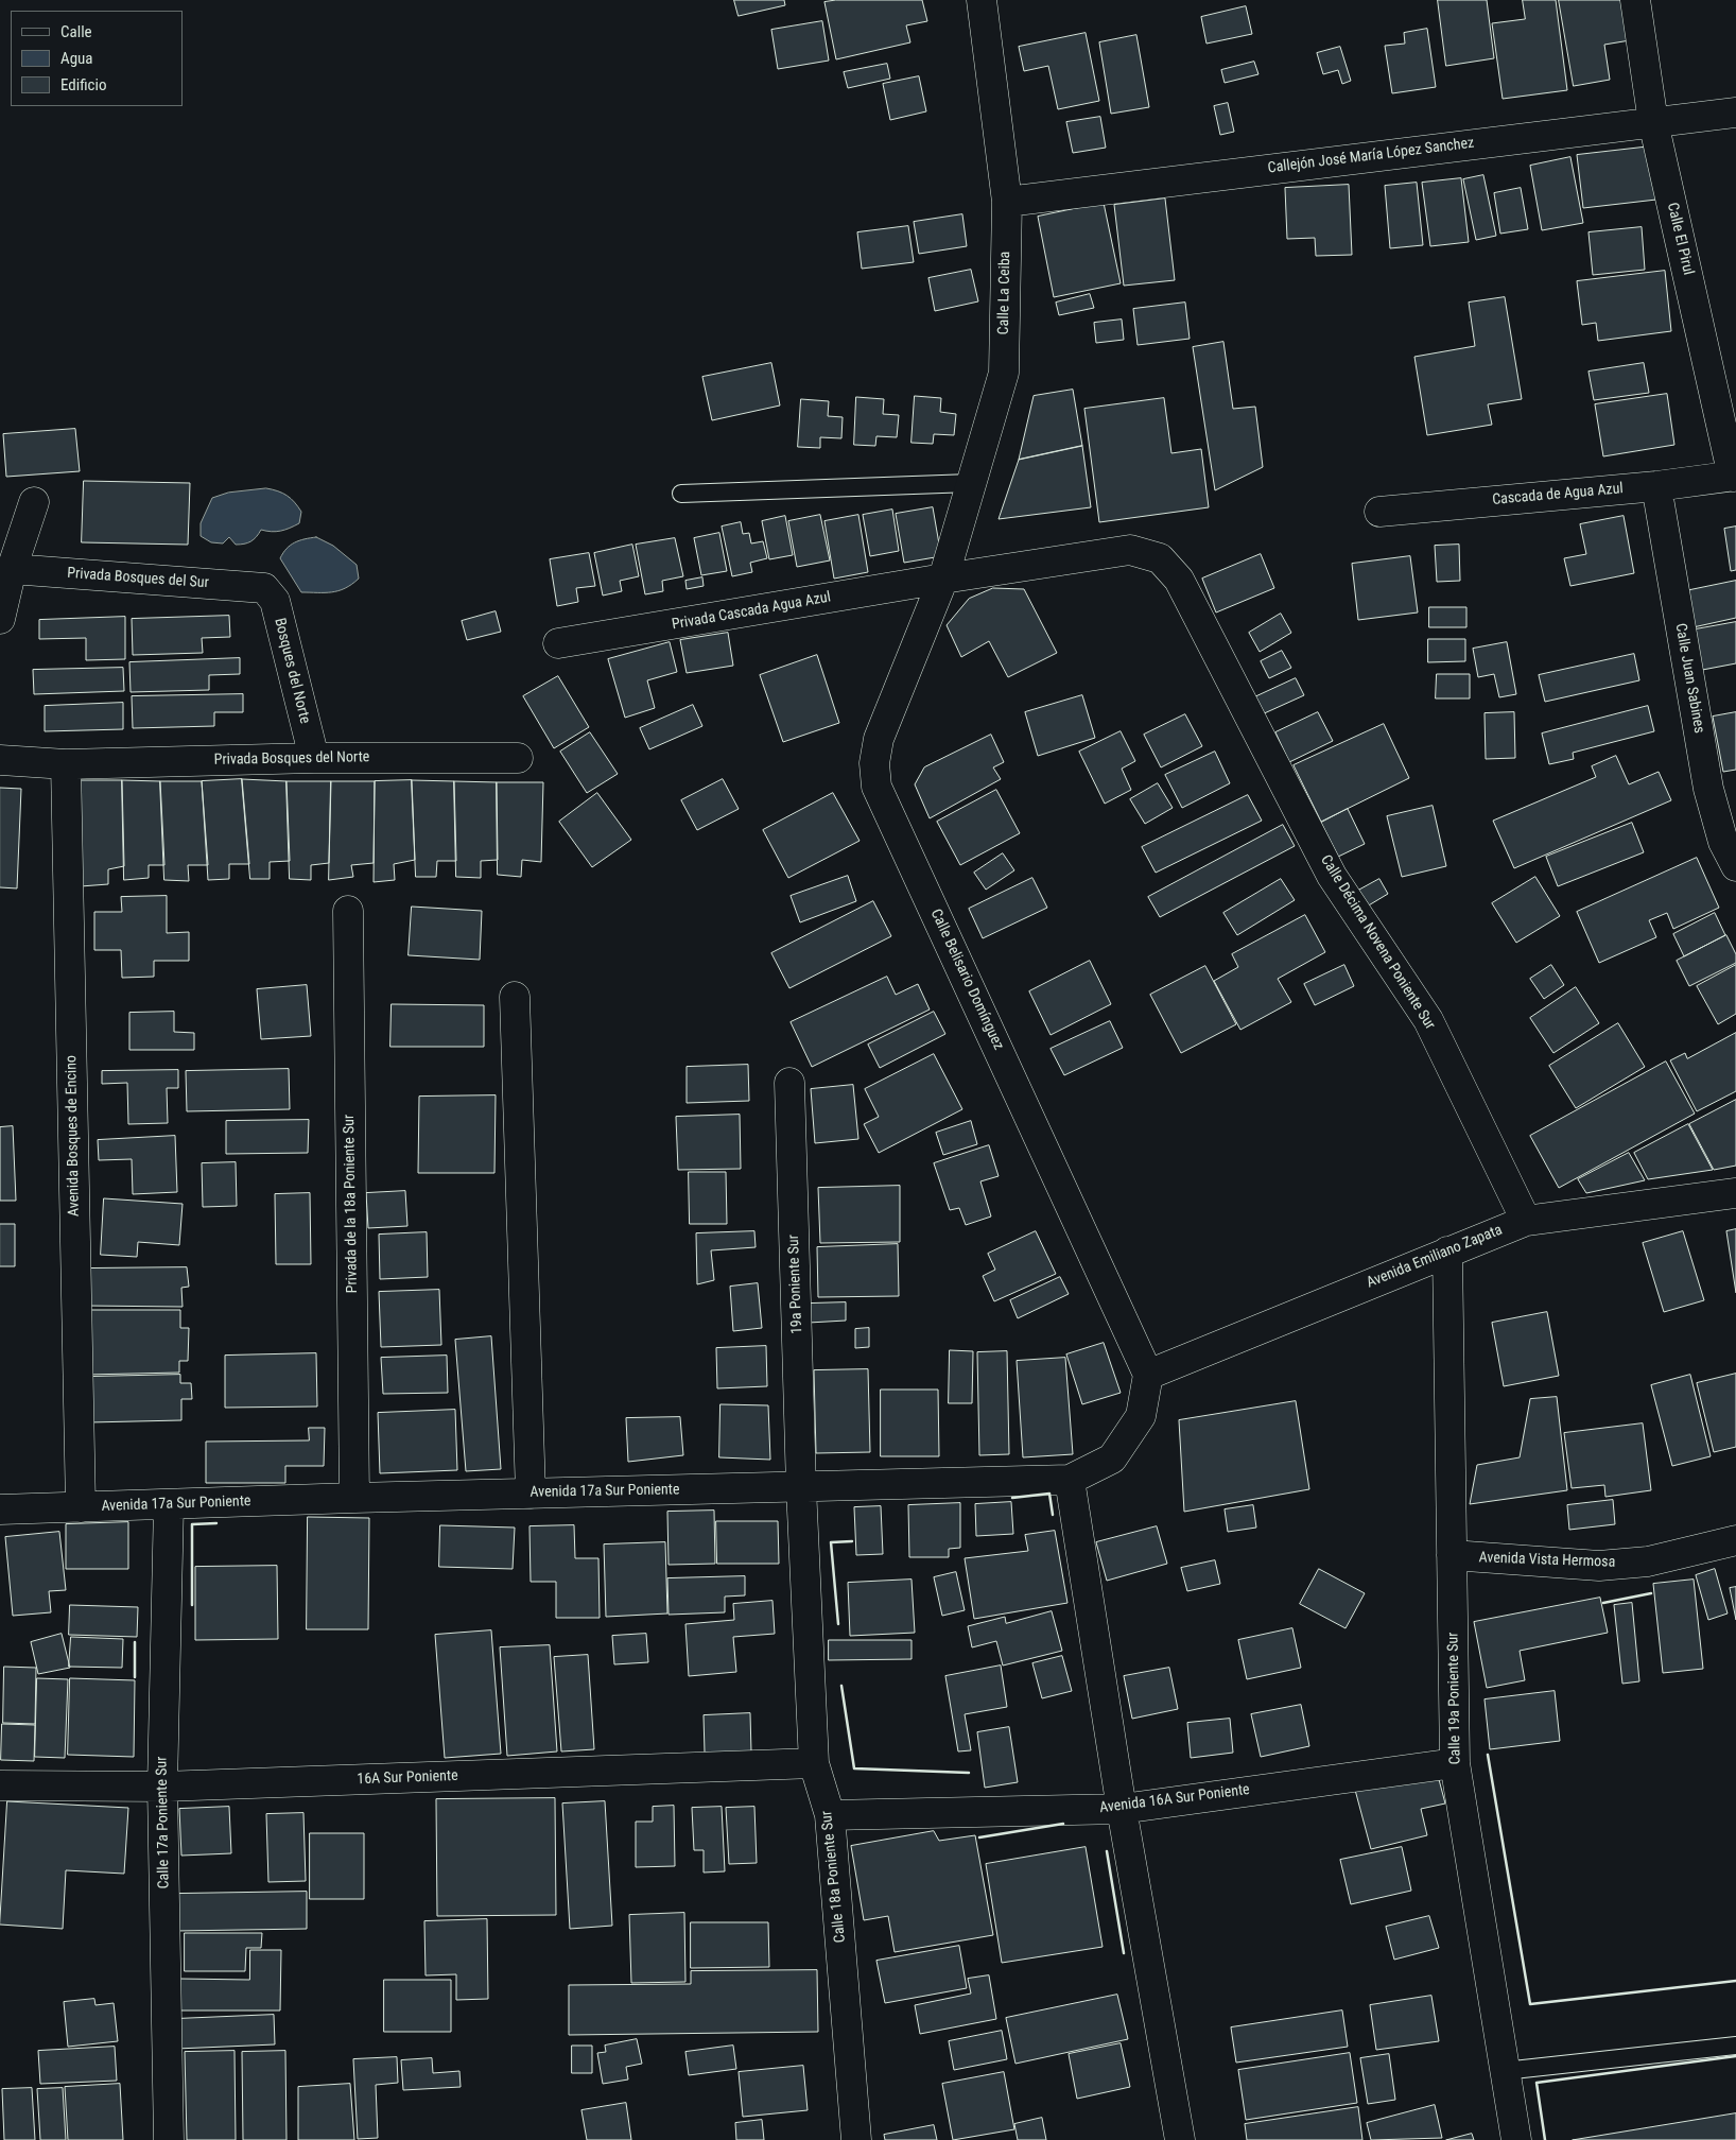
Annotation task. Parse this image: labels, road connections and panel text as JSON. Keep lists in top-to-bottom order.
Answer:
{
  "streets": {
    "street": [
      "Callejón José María López Sanchez",
      "Calle El Pirul",
      "Calle La Ceiba",
      "Cascada de Agua Azul",
      "Privada Bosques del Sur",
      "Privada Cascada Agua Azul",
      "Bosques del Norte",
      "Calle Juan Sabines",
      "Privada Bosques del Norte",
      "Calle Décima Novena Poniente Sur",
      "Calle Belisario Domínguez",
      "Avenida Bosques de Encino",
      "Privada de la 18a Poniente Sur",
      "Avenida Emiliano Zapata",
      "19a Poniente Sur",
      "Avenida 17a Sur Poniente",
      "Avenida Vista Hermosa",
      "Calle 19a Poniente Sur",
      "16A Sur Poniente",
      "Avenida 16A Sur Poniente",
      "Calle 17a Poniente Sur",
      "Calle 18a Poniente Sur"
    ]
  },
  "crossings": [
    ["Callejón José María López Sanchez", "Calle El Pirul"],
    ["Callejón José María López Sanchez", "Calle La Ceiba"],
    ["Calle El Pirul", "Cascada de Agua Azul"],
    ["Calle La Ceiba", "Privada Cascada Agua Azul"],
    ["Calle La Ceiba", "Calle Belisario Domínguez"],
    ["Cascada de Agua Azul", "Calle Juan Sabines"],
    ["Privada Bosques del Sur", "Bosques del Norte"],
    ["Privada Cascada Agua Azul", "Calle Décima Novena Poniente Sur"],
    ["Privada Cascada Agua Azul", "Calle Belisario Domínguez"],
    ["Bosques del Norte", "Privada Bosques del Norte"],
    ["Privada Bosques del Norte", "Avenida Bosques de Encino"],
    ["Calle Décima Novena Poniente Sur", "Avenida Emiliano Zapata"],
    ["Calle Belisario Domínguez", "Avenida Emiliano Zapata"],
    ["Calle Belisario Domínguez", "Avenida 17a Sur Poniente"],
    ["Avenida Bosques de Encino", "Avenida 17a Sur Poniente"],
    ["Privada de la 18a Poniente Sur", "Avenida 17a Sur Poniente"],
    ["Avenida Emiliano Zapata", "Avenida 17a Sur Poniente"],
    ["Avenida Emiliano Zapata", "Calle 19a Poniente Sur"],
    ["19a Poniente Sur", "Avenida 17a Sur Poniente"],
    ["19a Poniente Sur", "Calle 18a Poniente Sur"],
    ["Avenida 17a Sur Poniente", "Calle 17a Poniente Sur"],
    ["Avenida 17a Sur Poniente", "Calle 18a Poniente Sur"],
    ["Avenida Vista Hermosa", "Calle 19a Poniente Sur"],
    ["Calle 19a Poniente Sur", "Avenida 16A Sur Poniente"],
    ["16A Sur Poniente", "Calle 17a Poniente Sur"],
    ["16A Sur Poniente", "Calle 18a Poniente Sur"],
    ["Avenida 16A Sur Poniente", "Calle 18a Poniente Sur"]
  ],
  "legend": ["Calle", "Agua", "Edificio"]
}
